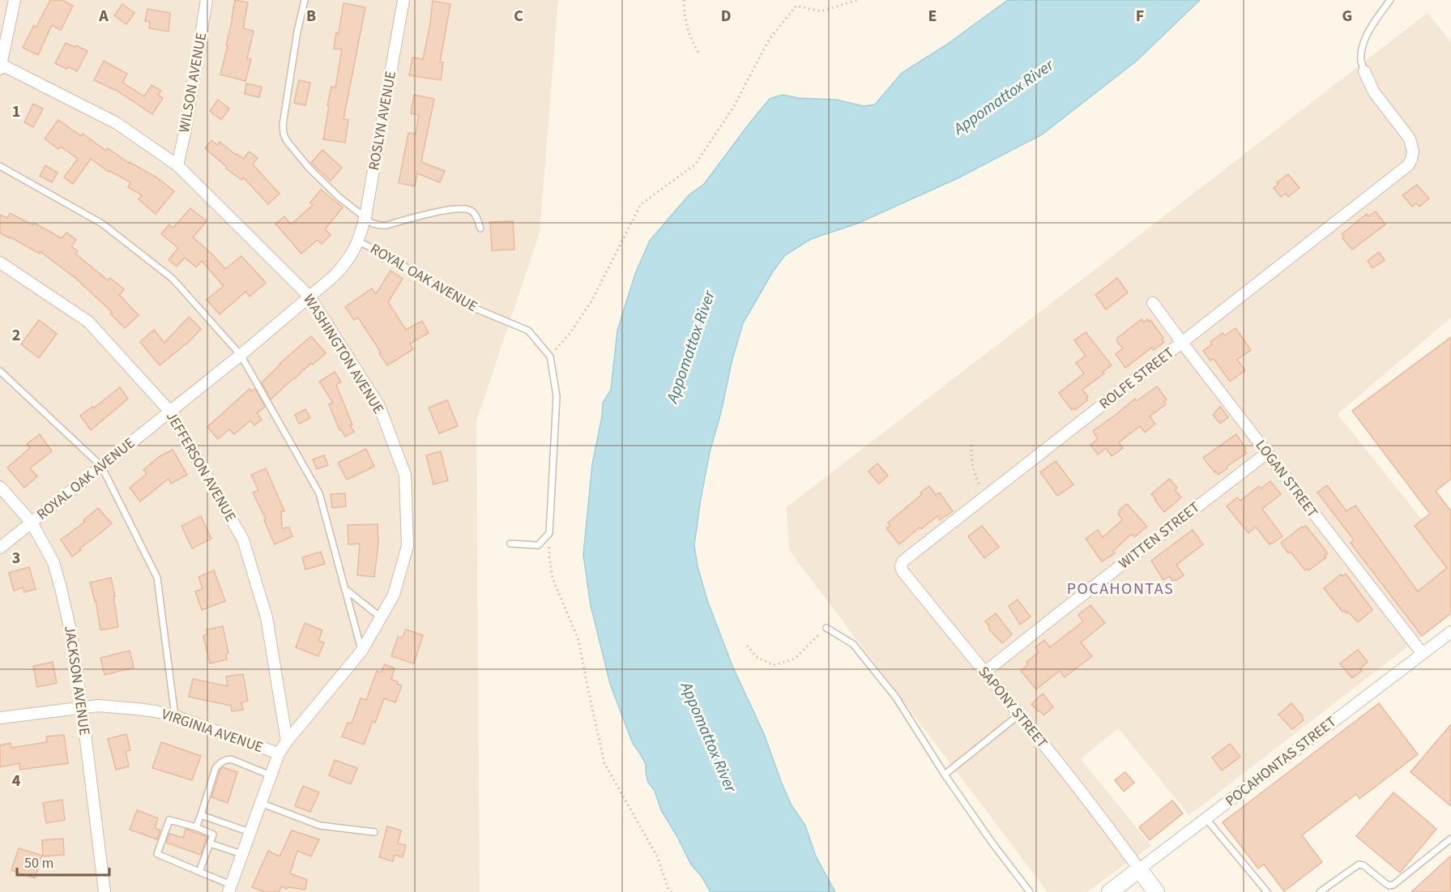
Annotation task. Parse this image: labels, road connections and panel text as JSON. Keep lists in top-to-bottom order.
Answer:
{
  "streets": {
    "street": [
      "WILSON AVENUE",
      "ROSLYN AVENUE",
      "ROYAL OAK AVENUE",
      "WASHINGTON AVENUE",
      "ROLFE STREET",
      "JEFFERSON AVENUE",
      "LOGAN STREET",
      "WITTEN STREET",
      "JACKSON AVENUE",
      "SAPONY STREET",
      "VIRGINIA AVENUE",
      "POCAHONTAS STREET"
    ]
  },
  "crossings": [
    ["WILSON AVENUE", "WASHINGTON AVENUE"],
    ["ROSLYN AVENUE", "ROYAL OAK AVENUE"],
    ["ROYAL OAK AVENUE", "WASHINGTON AVENUE"],
    ["ROYAL OAK AVENUE", "JEFFERSON AVENUE"],
    ["ROYAL OAK AVENUE", "JACKSON AVENUE"],
    ["WASHINGTON AVENUE", "JEFFERSON AVENUE"],
    ["WASHINGTON AVENUE", "VIRGINIA AVENUE"],
    ["ROLFE STREET", "LOGAN STREET"],
    ["ROLFE STREET", "SAPONY STREET"],
    ["LOGAN STREET", "WITTEN STREET"],
    ["LOGAN STREET", "POCAHONTAS STREET"],
    ["WITTEN STREET", "SAPONY STREET"],
    ["JACKSON AVENUE", "VIRGINIA AVENUE"],
    ["SAPONY STREET", "POCAHONTAS STREET"]
  ],
  "districts": ["POCAHONTAS"],
  "water": ["Appomattox River"],
  "scale_bar": "50 m",
  "grid": {
    "columns": [
      "A",
      "B",
      "C",
      "D",
      "E",
      "F",
      "G"
    ],
    "rows": [
      "1",
      "2",
      "3",
      "4"
    ]
  }
}
